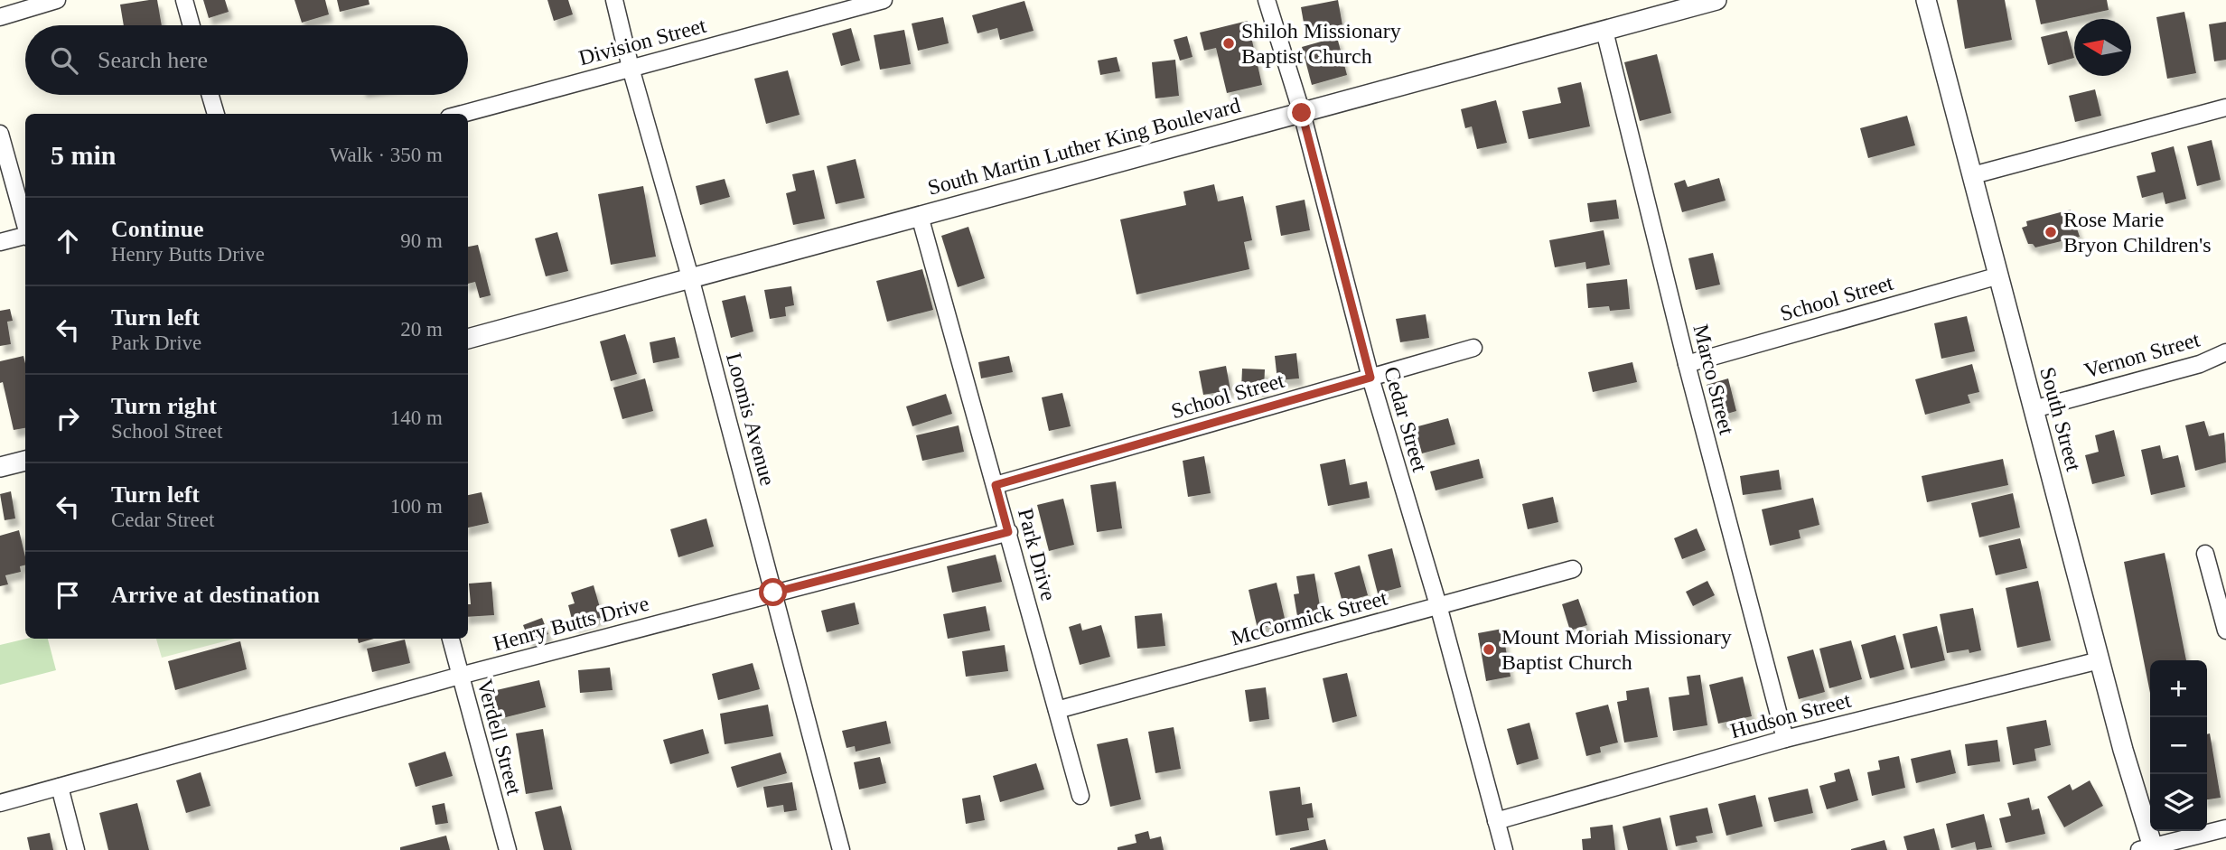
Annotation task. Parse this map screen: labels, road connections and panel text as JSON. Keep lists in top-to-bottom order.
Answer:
{
  "streets": {
    "street": [
      "Division Street",
      "South Martin Luther King Boulevard",
      "School Street",
      "Vernon Street",
      "Marco Street",
      "Loomis Avenue",
      "Cedar Street",
      "South Street",
      "Park Drive",
      "McCormick Street",
      "Henry Butts Drive",
      "Hudson Street",
      "Verdell Street"
    ]
  },
  "crossings": [
    ["Division Street", "Loomis Avenue"],
    ["South Martin Luther King Boulevard", "Marco Street"],
    ["South Martin Luther King Boulevard", "Loomis Avenue"],
    ["South Martin Luther King Boulevard", "Cedar Street"],
    ["South Martin Luther King Boulevard", "Park Drive"],
    ["School Street", "Marco Street"],
    ["School Street", "Cedar Street"],
    ["School Street", "South Street"],
    ["School Street", "Park Drive"],
    ["Vernon Street", "South Street"],
    ["Marco Street", "Hudson Street"],
    ["Loomis Avenue", "Henry Butts Drive"],
    ["Cedar Street", "McCormick Street"],
    ["Cedar Street", "Hudson Street"],
    ["South Street", "Hudson Street"],
    ["Park Drive", "McCormick Street"],
    ["Park Drive", "Henry Butts Drive"],
    ["Henry Butts Drive", "Verdell Street"]
  ],
  "places": ["Shiloh Missionary Baptist Church", "Rose Marie Bryon Children's", "Mount Moriah Missionary Baptist Church"],
  "north": "left",
  "page": {
    "search": "Search here",
    "heading": ["5 min", "Walk · 350 m"],
    "list": [
      ["Continue", "Henry Butts Drive", "90 m"],
      ["Turn left", "Park Drive", "20 m"],
      ["Turn right", "School Street", "140 m"],
      ["Turn left", "Cedar Street", "100 m"],
      "Arrive at destination"
    ],
    "map_buttons": ["+", "−"]
  }
}
